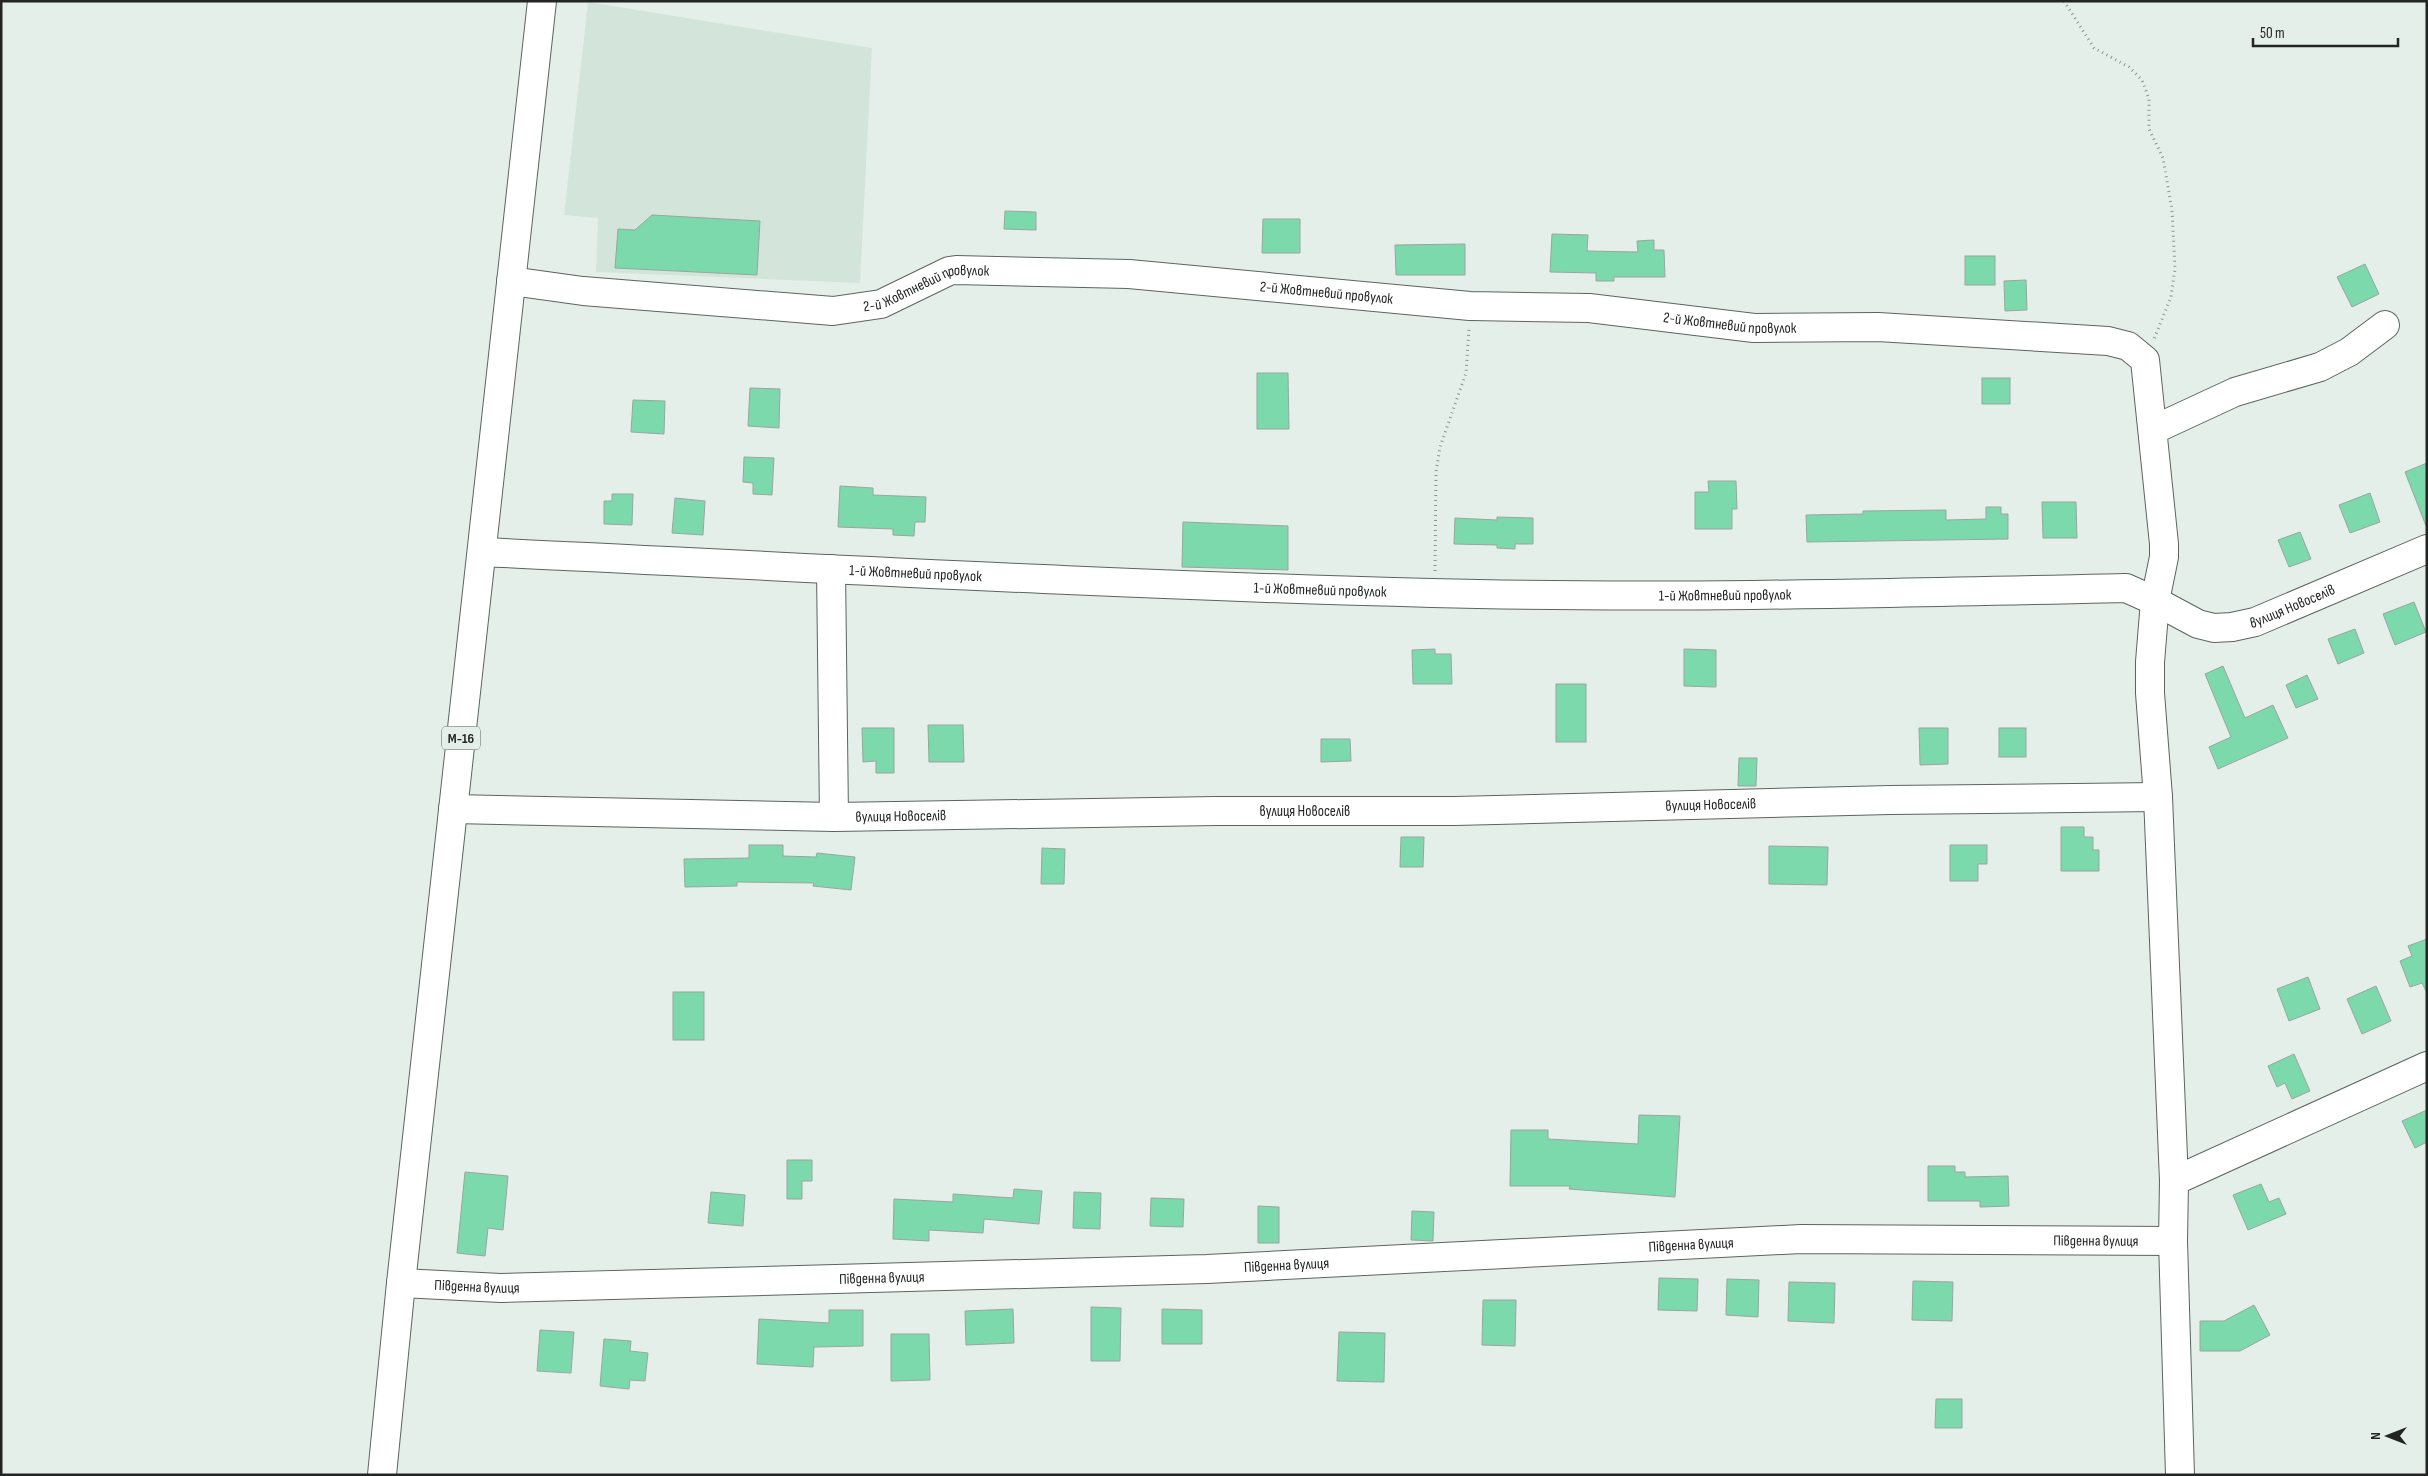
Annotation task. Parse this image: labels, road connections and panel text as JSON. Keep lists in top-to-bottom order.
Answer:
{
  "streets": {
    "main road": [
      "2-й Жовтневий провулок",
      "1-й Жовтневий провулок",
      "вулиця Новоселів",
      "М-16",
      "Південна вулиця"
    ]
  },
  "crossings": [
    ["2-й Жовтневий провулок", "М-16"],
    ["1-й Жовтневий провулок", "вулиця Новоселів"],
    ["1-й Жовтневий провулок", "М-16"],
    ["вулиця Новоселів", "М-16"],
    ["М-16", "Південна вулиця"]
  ],
  "scale_bar": "50 m",
  "north": "left"
}
